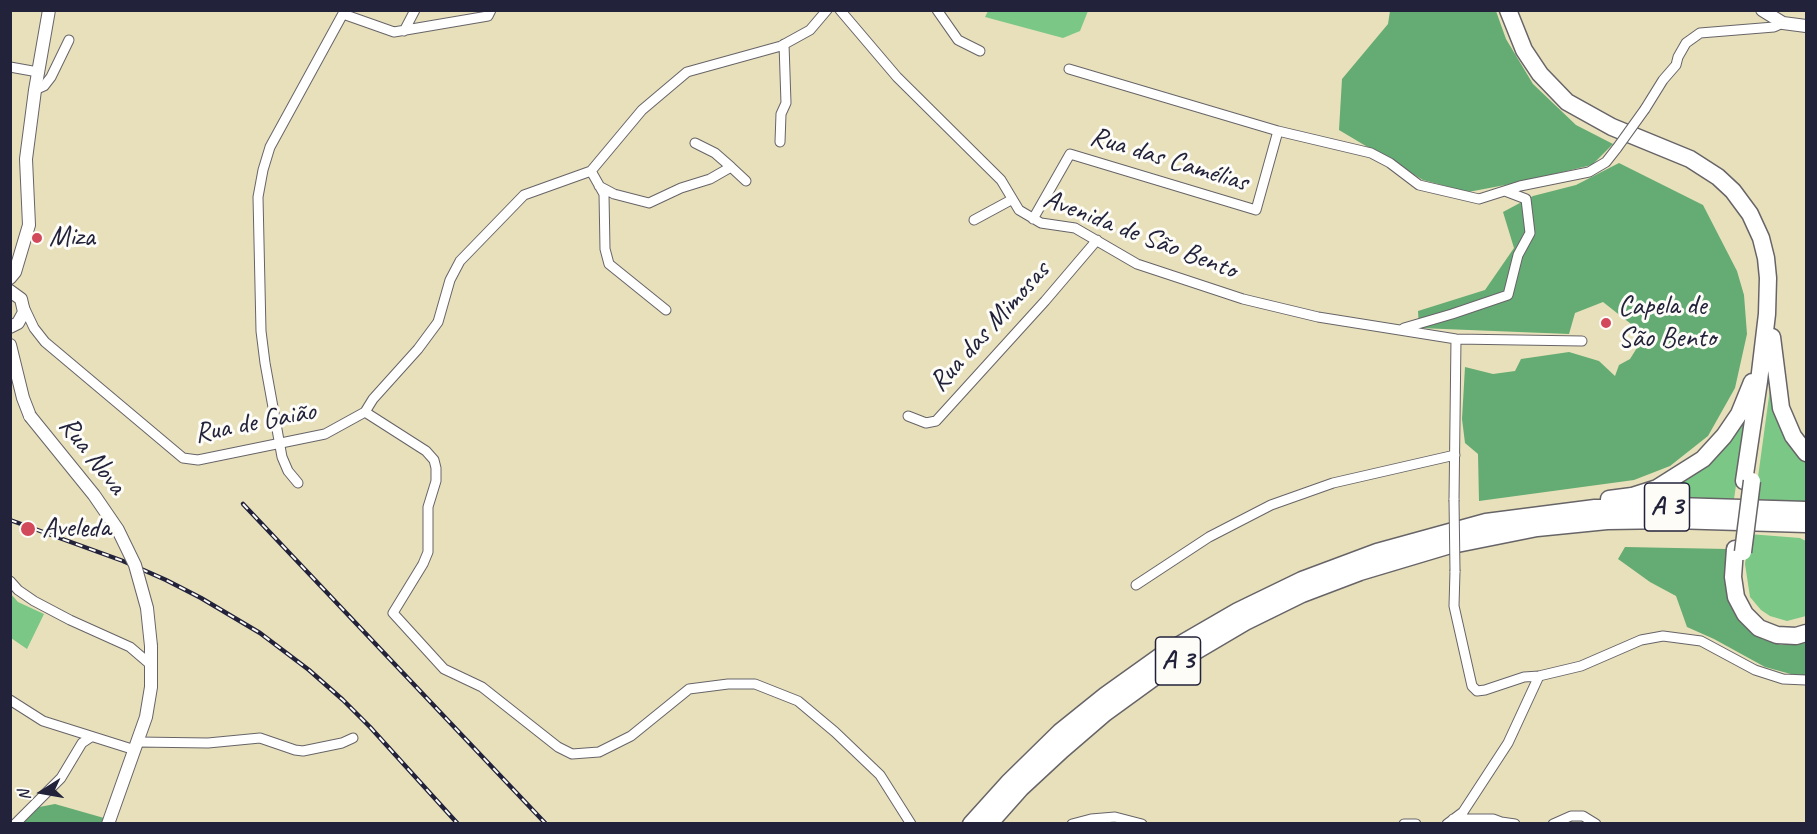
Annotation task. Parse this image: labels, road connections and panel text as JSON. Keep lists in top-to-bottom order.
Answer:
{
  "streets": {
    "highway": ["A 3"],
    "street": [
      "Rua das Camélias",
      "Avenida de São Bento",
      "Rua das Mimosas",
      "Rua de Gaião",
      "Rua Nova"
    ]
  },
  "crossings": [
    ["Rua das Camélias", "Avenida de São Bento"],
    ["Avenida de São Bento", "Rua das Mimosas"]
  ],
  "places": ["Miza", "Capela de São Bento", "Aveleda"],
  "north": "left"
}
